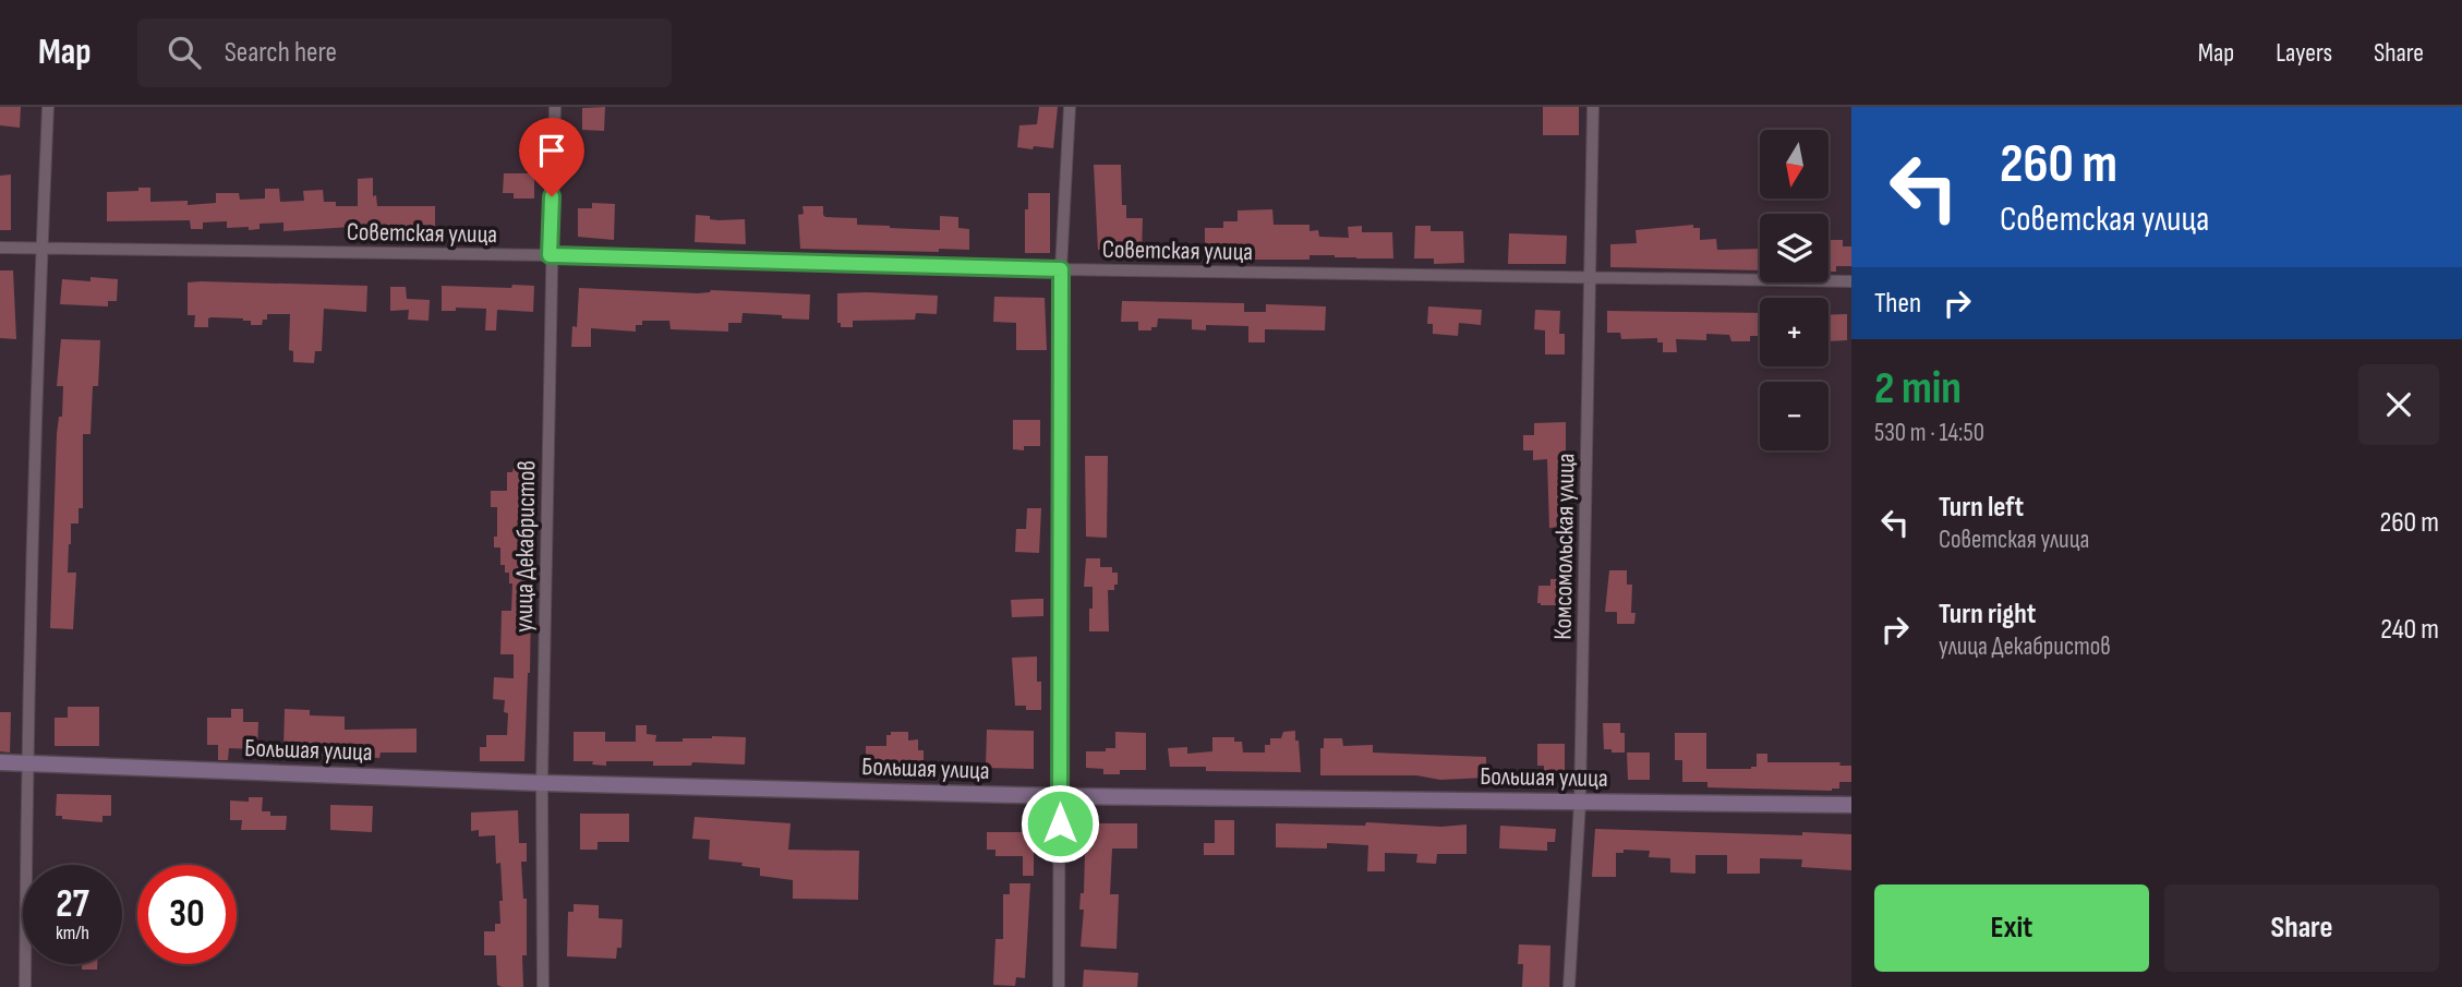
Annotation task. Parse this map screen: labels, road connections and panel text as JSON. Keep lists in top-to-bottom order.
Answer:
{
  "streets": {
    "street": [
      "Советская улица",
      "улица Декабристов",
      "Комсомольская улица",
      "Большая улица"
    ]
  },
  "crossings": [
    ["Советская улица", "улица Декабристов"],
    ["Советская улица", "Комсомольская улица"],
    ["улица Декабристов", "Большая улица"],
    ["Комсомольская улица", "Большая улица"]
  ],
  "north": "bottom",
  "page": {
    "header": "Map",
    "search": "Search here",
    "nav": ["Map", "Layers", "Share"],
    "turn": ["260 m", "Советская улица"],
    "map_buttons": ["+", "−"],
    "then": "Then",
    "heading": ["2 min", "530 m · 14:50"],
    "list": [
      {
        "name": "Turn left",
        "note": "Советская улица",
        "value": "260 m"
      },
      {
        "name": "Turn right",
        "note": "улица Декабристов",
        "value": "240 m"
      }
    ],
    "speed": "27 km/h",
    "limit": "30",
    "buttons": ["Exit", "Share"]
  }
}
